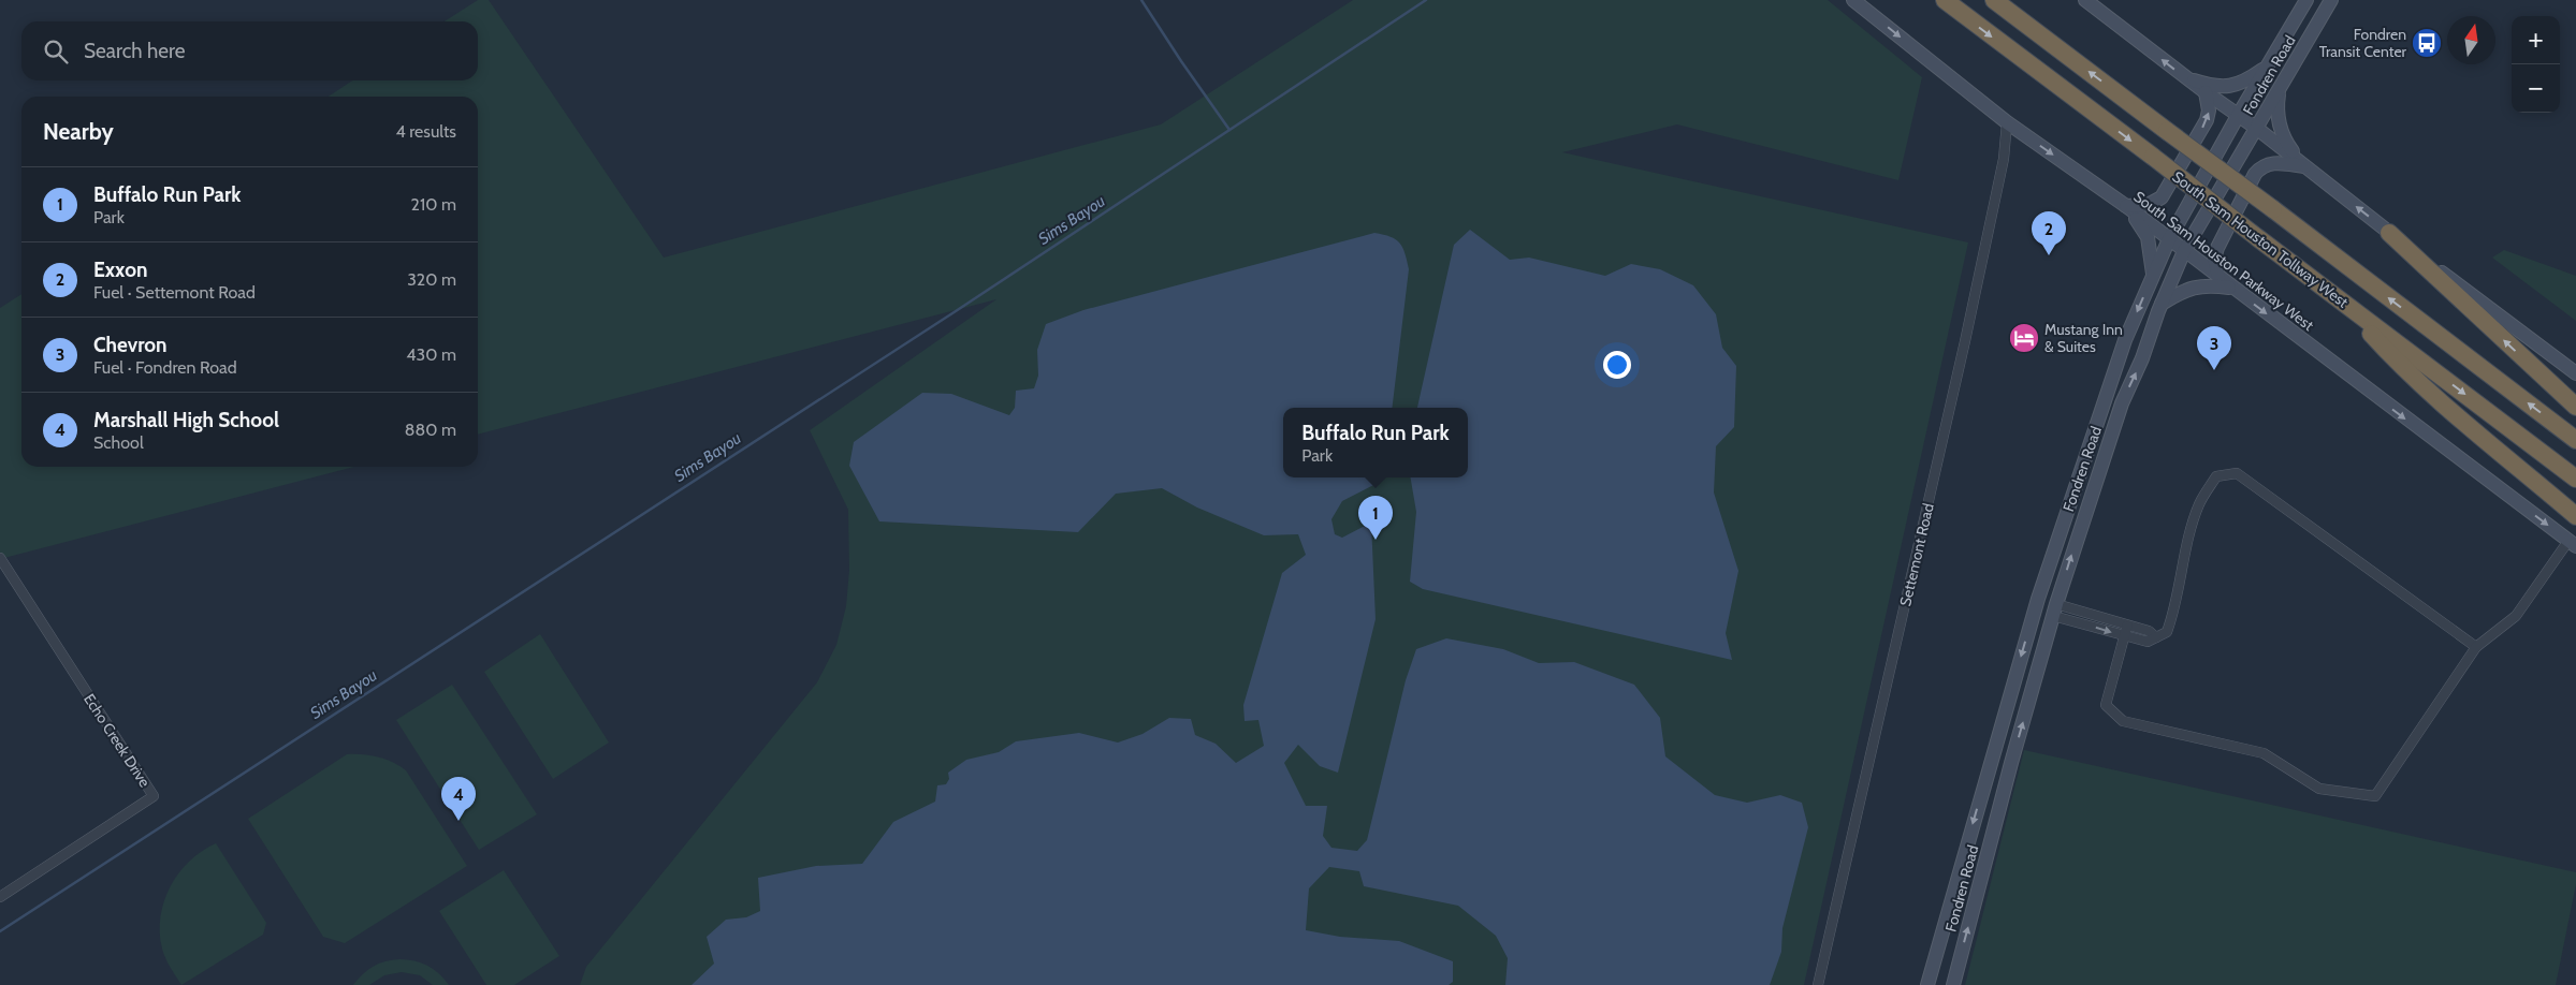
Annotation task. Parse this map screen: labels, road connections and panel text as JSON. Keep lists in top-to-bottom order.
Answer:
{
  "streets": {
    "highway": ["South Sam Houston Tollway West"],
    "main road": ["Fondren Road", "South Sam Houston Parkway West"],
    "street": ["Settemont Road", "Echo Creek Drive"]
  },
  "crossings": [
    ["Fondren Road", "South Sam Houston Parkway West"],
    ["South Sam Houston Parkway West", "Settemont Road"]
  ],
  "one_way": ["South Sam Houston Parkway West"],
  "water": ["Sims Bayou"],
  "places": {
    "bus stop": ["Fondren Transit Center"],
    "hotel": ["Mustang Inn & Suites"]
  },
  "north": "top",
  "page": {
    "map_buttons": ["+", "−"],
    "search": "Search here",
    "heading": ["Nearby", "4 results"],
    "list": [
      {
        "mark": "1",
        "name": "Buffalo Run Park",
        "note": "Park",
        "value": "210 m"
      },
      {
        "mark": "2",
        "name": "Exxon",
        "note": "Fuel · Settemont Road",
        "value": "320 m"
      },
      {
        "mark": "3",
        "name": "Chevron",
        "note": "Fuel · Fondren Road",
        "value": "430 m"
      },
      {
        "mark": "4",
        "name": "Marshall High School",
        "note": "School",
        "value": "880 m"
      }
    ],
    "pins": [
      "2",
      "3",
      "1",
      "4"
    ],
    "popup": ["Buffalo Run Park", "Park"]
  }
}
